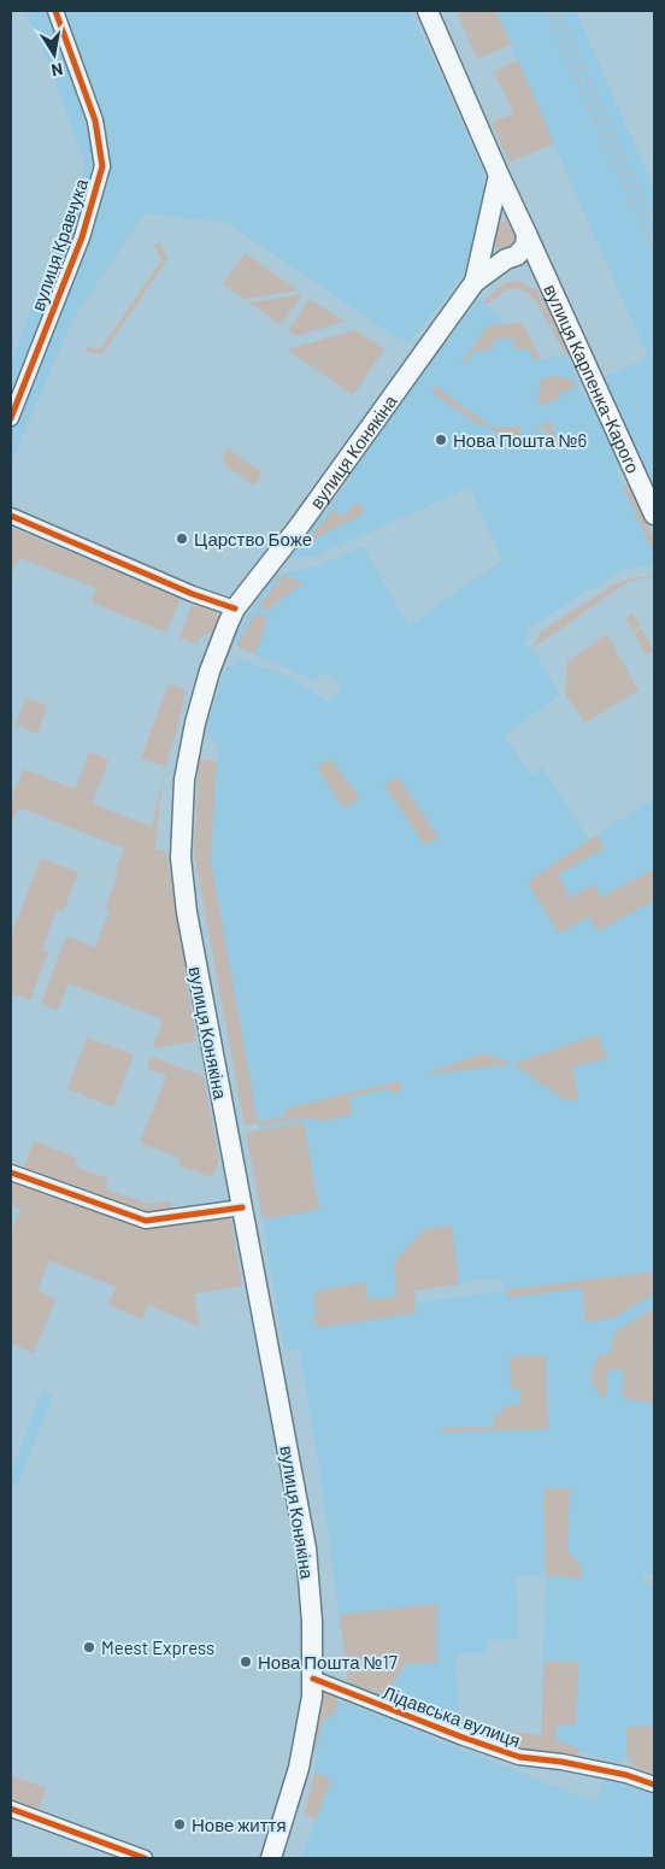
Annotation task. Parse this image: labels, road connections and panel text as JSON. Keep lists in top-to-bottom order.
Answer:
{
  "streets": {
    "main road": ["вулиця Карпенка-Карого", "вулиця Конякіна"],
    "street": ["вулиця Кравчука", "Лідавська вулиця"]
  },
  "crossings": [
    ["вулиця Конякіна", "Лідавська вулиця"]
  ],
  "places": [
    "Нова Пошта №6",
    "Царство Боже",
    "Meest Express",
    "Нова Пошта №17",
    "Нове життя"
  ],
  "north": "bottom"
}
